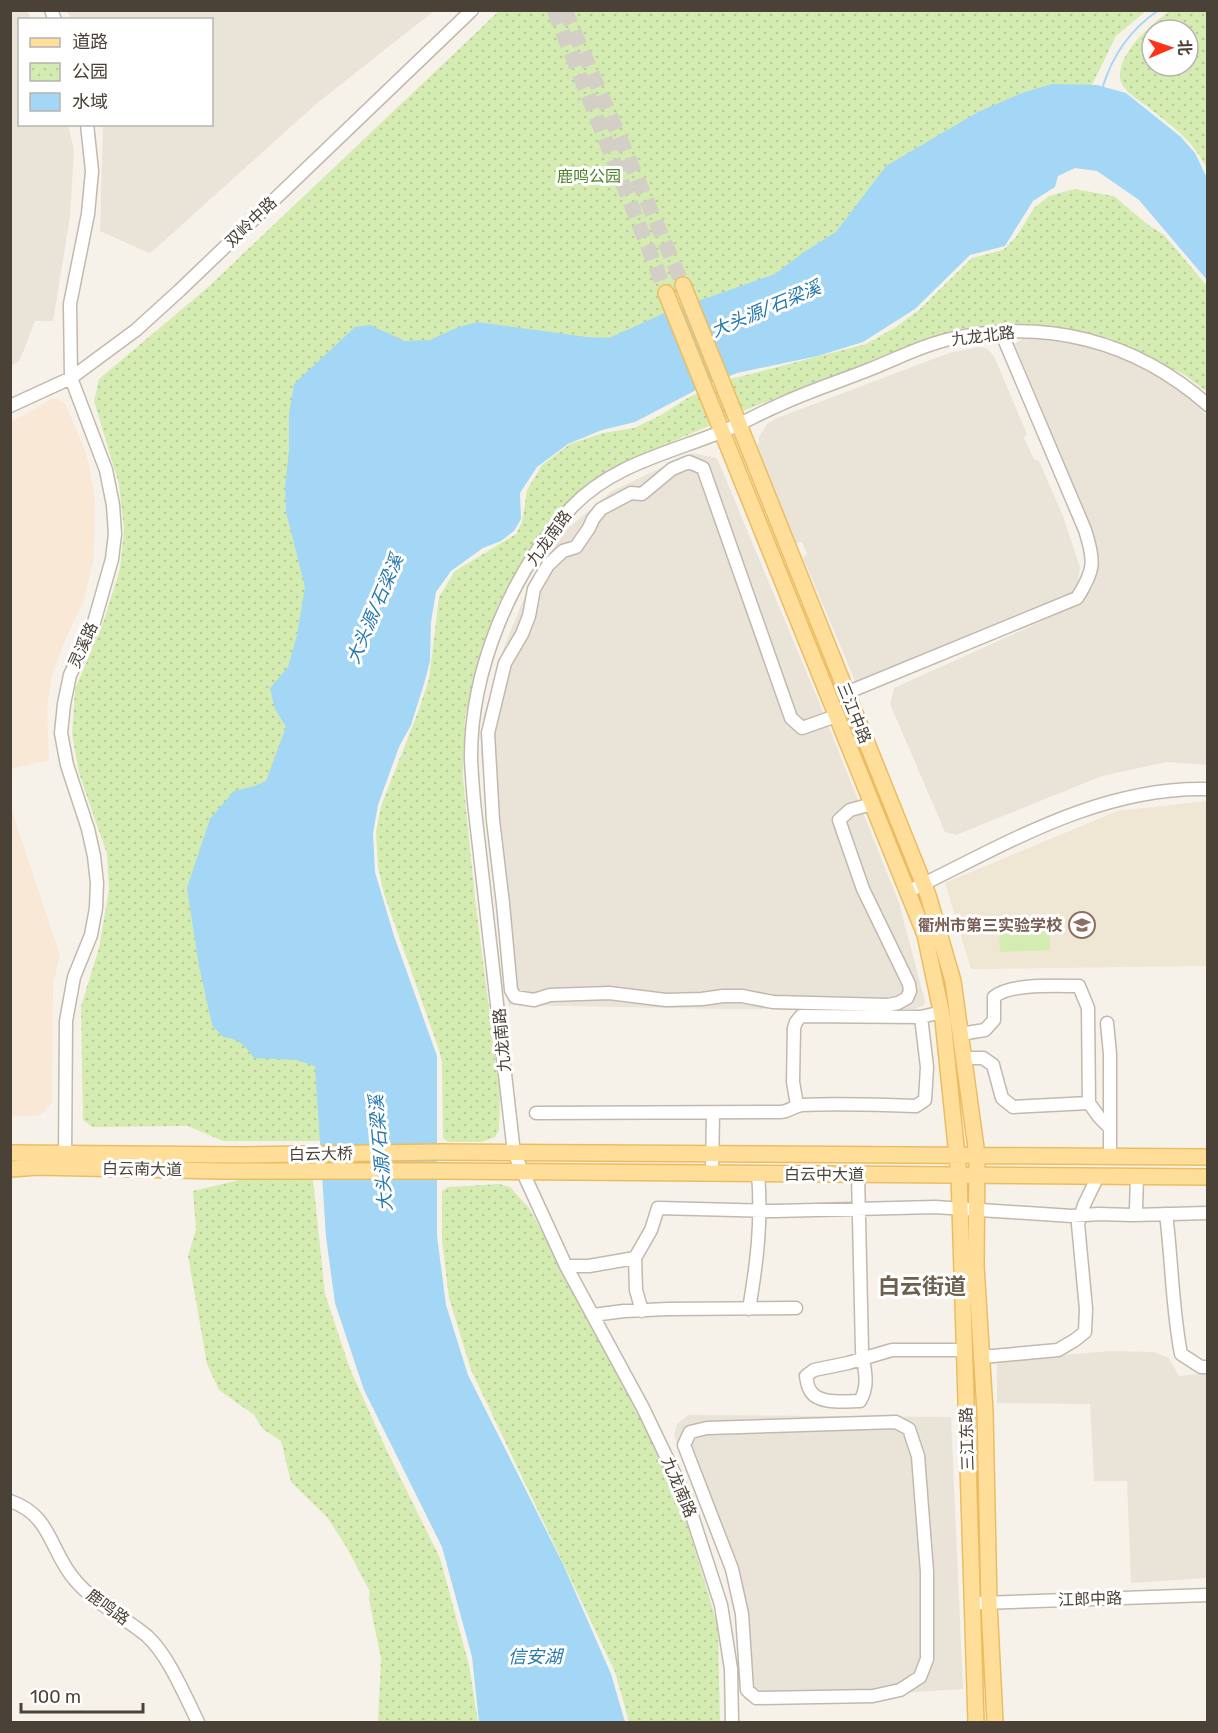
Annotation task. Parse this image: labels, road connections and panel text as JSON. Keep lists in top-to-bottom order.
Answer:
{
  "streets": {
    "main road": [
      "三江中路",
      "白云大桥",
      "白云南大道",
      "白云中大道",
      "三江东路"
    ],
    "street": [
      "双岭中路",
      "九龙北路",
      "九龙南路",
      "灵溪路",
      "江郎中路",
      "鹿鸣路"
    ]
  },
  "crossings": [
    ["双岭中路", "灵溪路"],
    ["九龙北路", "九龙南路"],
    ["九龙北路", "三江中路"],
    ["九龙南路", "三江中路"],
    ["九龙南路", "白云中大道"],
    ["灵溪路", "白云南大道"],
    ["三江中路", "白云中大道"],
    ["三江中路", "三江东路"],
    ["白云大桥", "白云南大道"],
    ["白云大桥", "白云中大道"],
    ["白云中大道", "三江东路"],
    ["三江东路", "江郎中路"]
  ],
  "districts": ["白云街道"],
  "water": ["大头源/石梁溪", "信安湖"],
  "parks": ["鹿鸣公园"],
  "places": {
    "school or university": ["衢州市第三实验学校"]
  },
  "legend": ["道路", "公园", "水域"],
  "scale_bar": "100 m",
  "north": "right"
}
